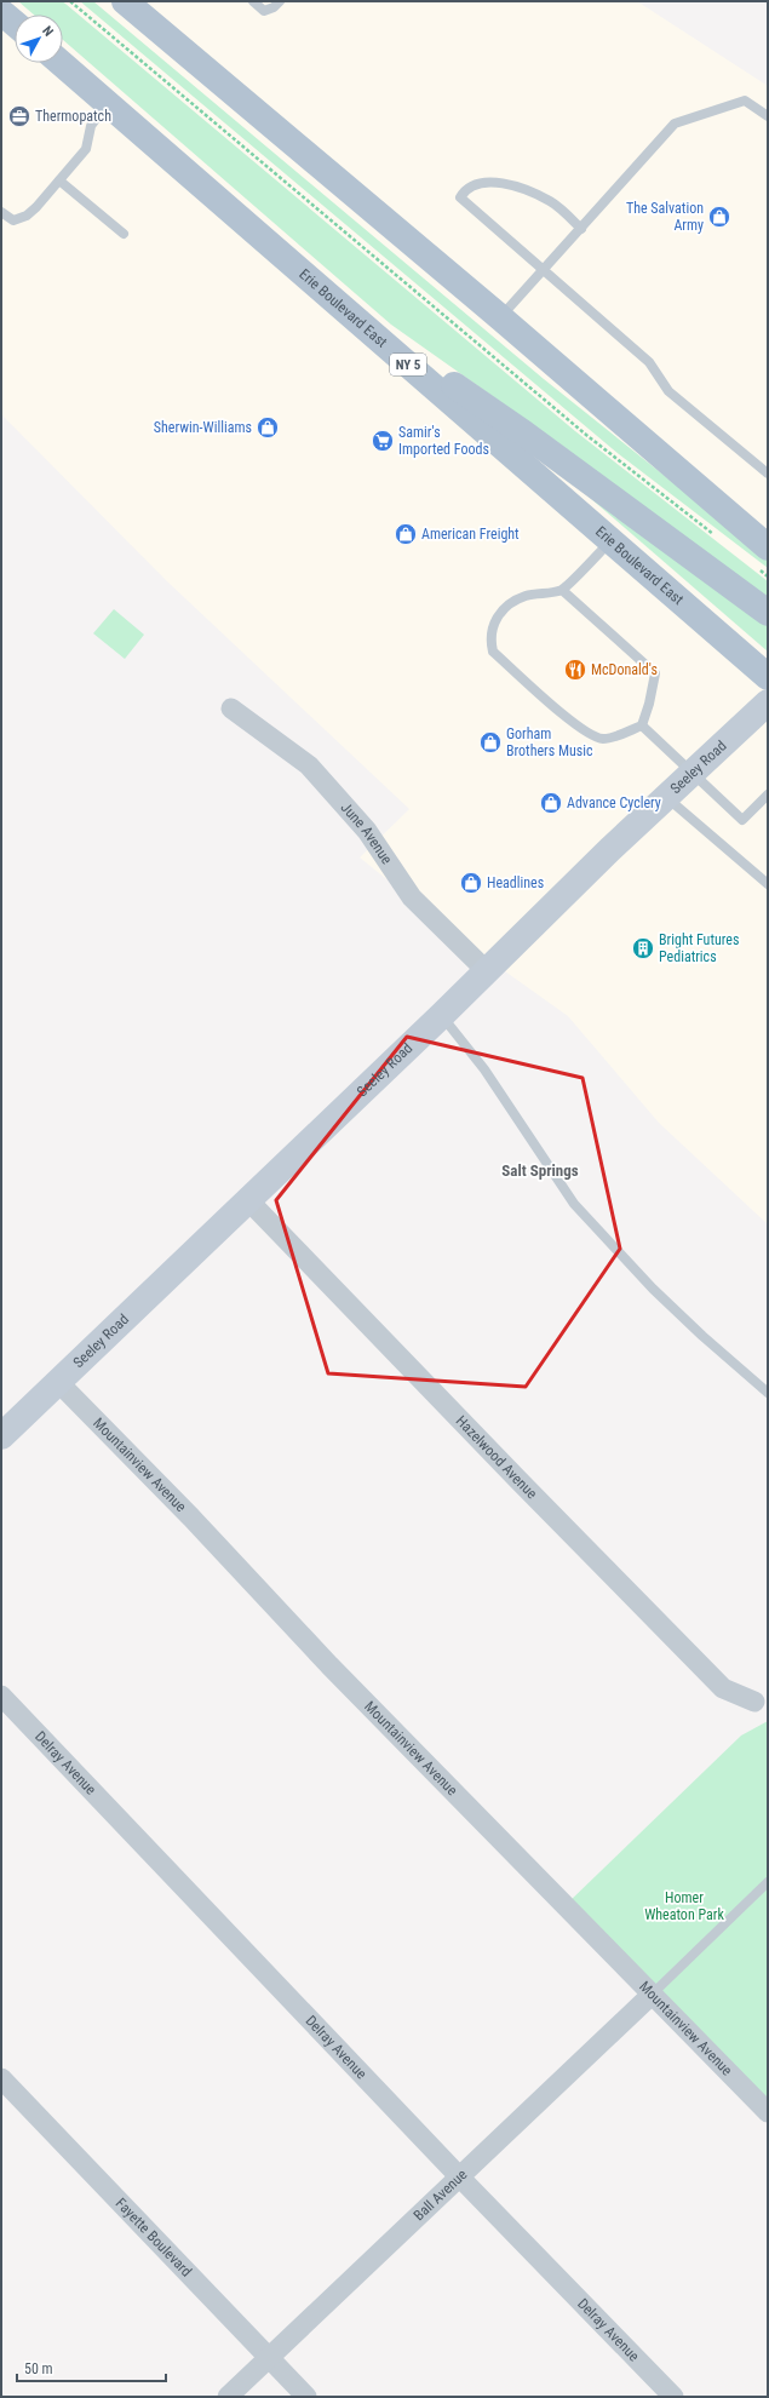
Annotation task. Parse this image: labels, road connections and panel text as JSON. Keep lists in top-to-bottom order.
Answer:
{
  "streets": {
    "main road": ["Erie Boulevard East", "NY 5"],
    "street": [
      "Seeley Road",
      "June Avenue",
      "Hazelwood Avenue",
      "Mountainview Avenue",
      "Delray Avenue",
      "Ball Avenue",
      "Fayette Boulevard"
    ]
  },
  "crossings": [
    ["Seeley Road", "June Avenue"],
    ["Seeley Road", "Hazelwood Avenue"],
    ["Seeley Road", "Mountainview Avenue"],
    ["Mountainview Avenue", "Ball Avenue"],
    ["Delray Avenue", "Ball Avenue"],
    ["Ball Avenue", "Fayette Boulevard"]
  ],
  "districts": ["Salt Springs"],
  "parks": ["Homer Wheaton Park"],
  "places": {
    "office": ["Thermopatch"],
    "shop": [
      "The Salvation Army",
      "Sherwin-Williams",
      "American Freight",
      "Gorham Brothers Music",
      "Advance Cyclery",
      "Headlines"
    ],
    "supermarket": ["Samir's Imported Foods"],
    "restaurant": ["McDonald's"],
    "building": ["Bright Futures Pediatrics"]
  },
  "scale_bar": "50 m",
  "north": "top right"
}
